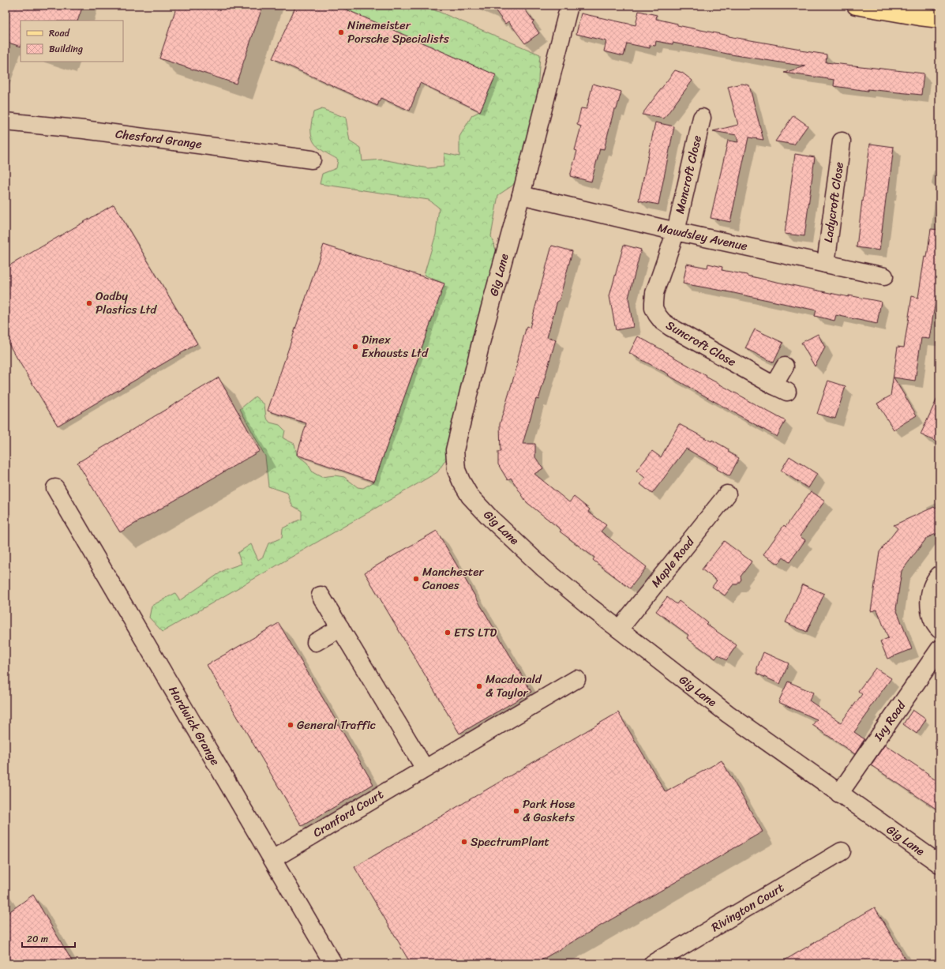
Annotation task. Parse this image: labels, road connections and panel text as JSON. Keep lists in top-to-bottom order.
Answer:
{
  "streets": {
    "street": [
      "Chesford Grange",
      "Mancroft Close",
      "Ladycroft Close",
      "Mawdsley Avenue",
      "Gig Lane",
      "Suncroft Close",
      "Maple Road",
      "Ivy Road",
      "Hardwick Grange",
      "Cranford Court",
      "Rivington Court"
    ]
  },
  "crossings": [
    ["Mancroft Close", "Mawdsley Avenue"],
    ["Mancroft Close", "Suncroft Close"],
    ["Ladycroft Close", "Mawdsley Avenue"],
    ["Mawdsley Avenue", "Gig Lane"],
    ["Mawdsley Avenue", "Suncroft Close"],
    ["Gig Lane", "Maple Road"],
    ["Gig Lane", "Ivy Road"],
    ["Hardwick Grange", "Cranford Court"]
  ],
  "places": [
    "Ninemeister Porsche Specialists",
    "Oadby Plastics Ltd",
    "Dinex Exhausts Ltd",
    "Manchester Canoes",
    "ETS LTD",
    "Macdonald & Taylor",
    "General Traffic",
    "Park Hose & Gaskets",
    "SpectrumPlant"
  ],
  "legend": ["Road", "Building"],
  "scale_bar": "20 m"
}
